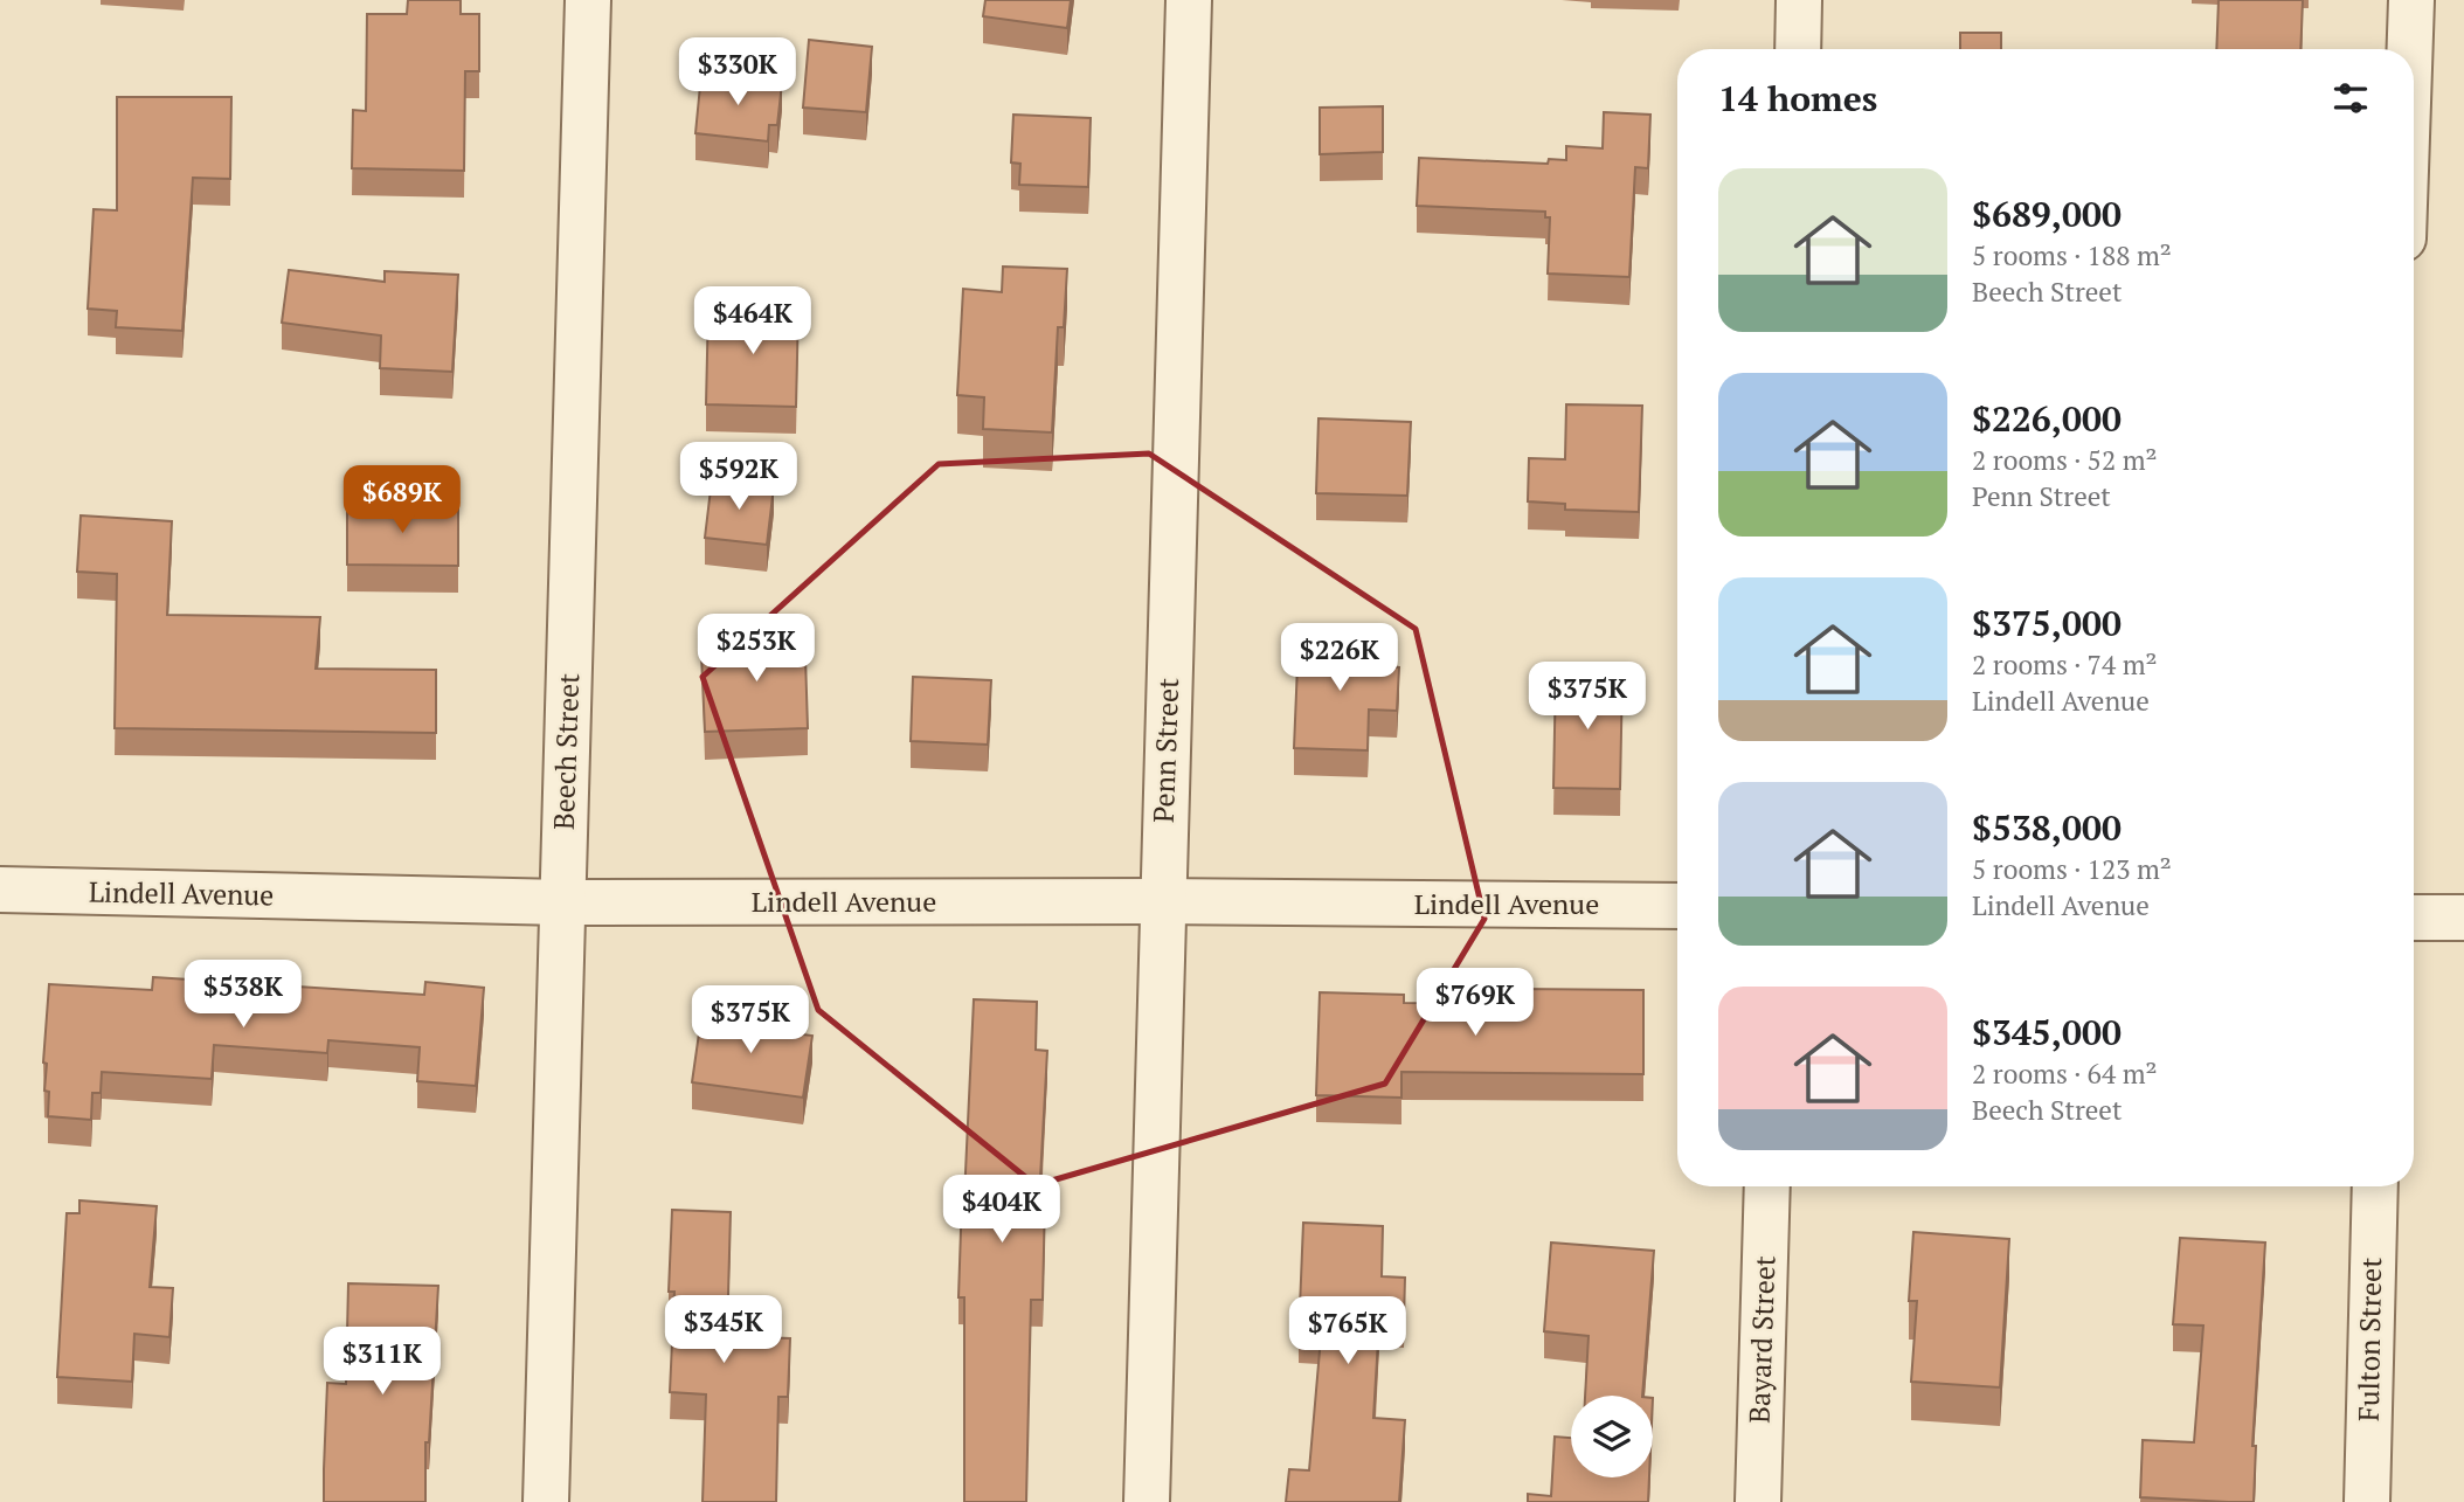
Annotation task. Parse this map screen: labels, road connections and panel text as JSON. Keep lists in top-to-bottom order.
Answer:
{
  "streets": {
    "street": [
      "Penn Street",
      "Beech Street",
      "Lindell Avenue",
      "Bayard Street",
      "Fulton Street"
    ]
  },
  "crossings": [
    ["Penn Street", "Lindell Avenue"],
    ["Beech Street", "Lindell Avenue"]
  ],
  "page": {
    "price": [
      "$330K",
      "$464K",
      "$592K",
      "$689K",
      "$253K",
      "$226K",
      "$375K",
      "$538K",
      "$769K",
      "$375K",
      "$404K",
      "$345K",
      "$765K",
      "$311K"
    ],
    "heading": "14 homes",
    "list": [
      {
        "name": "$689,000",
        "note": "5 rooms · 188 m² · Beech Street"
      },
      {
        "name": "$226,000",
        "note": "2 rooms · 52 m² · Penn Street"
      },
      {
        "name": "$375,000",
        "note": "2 rooms · 74 m² · Lindell Avenue"
      },
      {
        "name": "$538,000",
        "note": "5 rooms · 123 m² · Lindell Avenue"
      },
      {
        "name": "$345,000",
        "note": "2 rooms · 64 m² · Beech Street"
      }
    ]
  }
}
